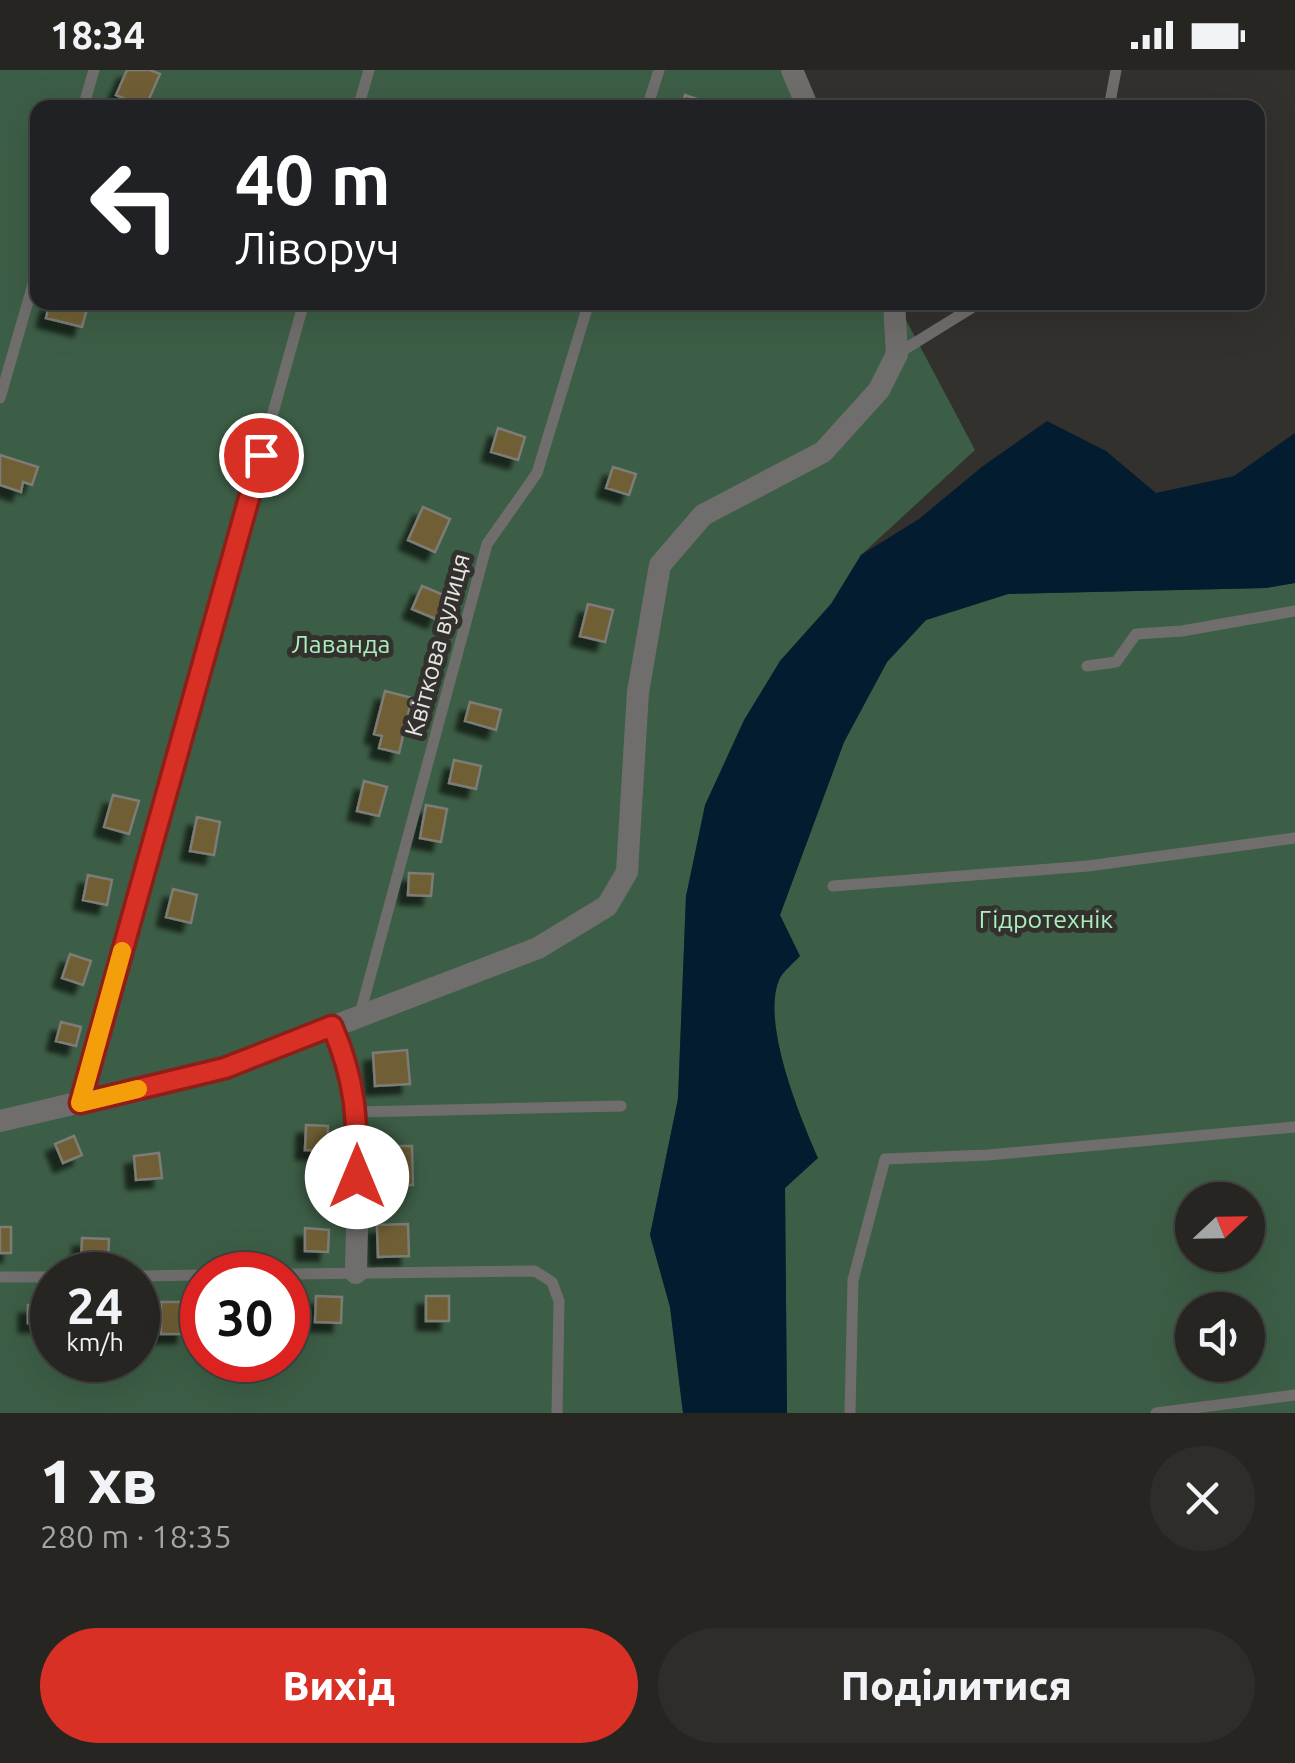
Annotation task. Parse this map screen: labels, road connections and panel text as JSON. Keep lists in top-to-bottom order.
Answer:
{
  "streets": {
    "lane": ["Квіткова вулиця"]
  },
  "parks": ["Лаванда", "Гідротехнік"],
  "north": "right",
  "page": {
    "status": "18:34",
    "turn": ["40 m", "Ліворуч"],
    "speed": "24 km/h",
    "limit": "30",
    "heading": ["1 хв", "280 m · 18:35"],
    "buttons": ["Вихід", "Поділитися"]
  }
}
